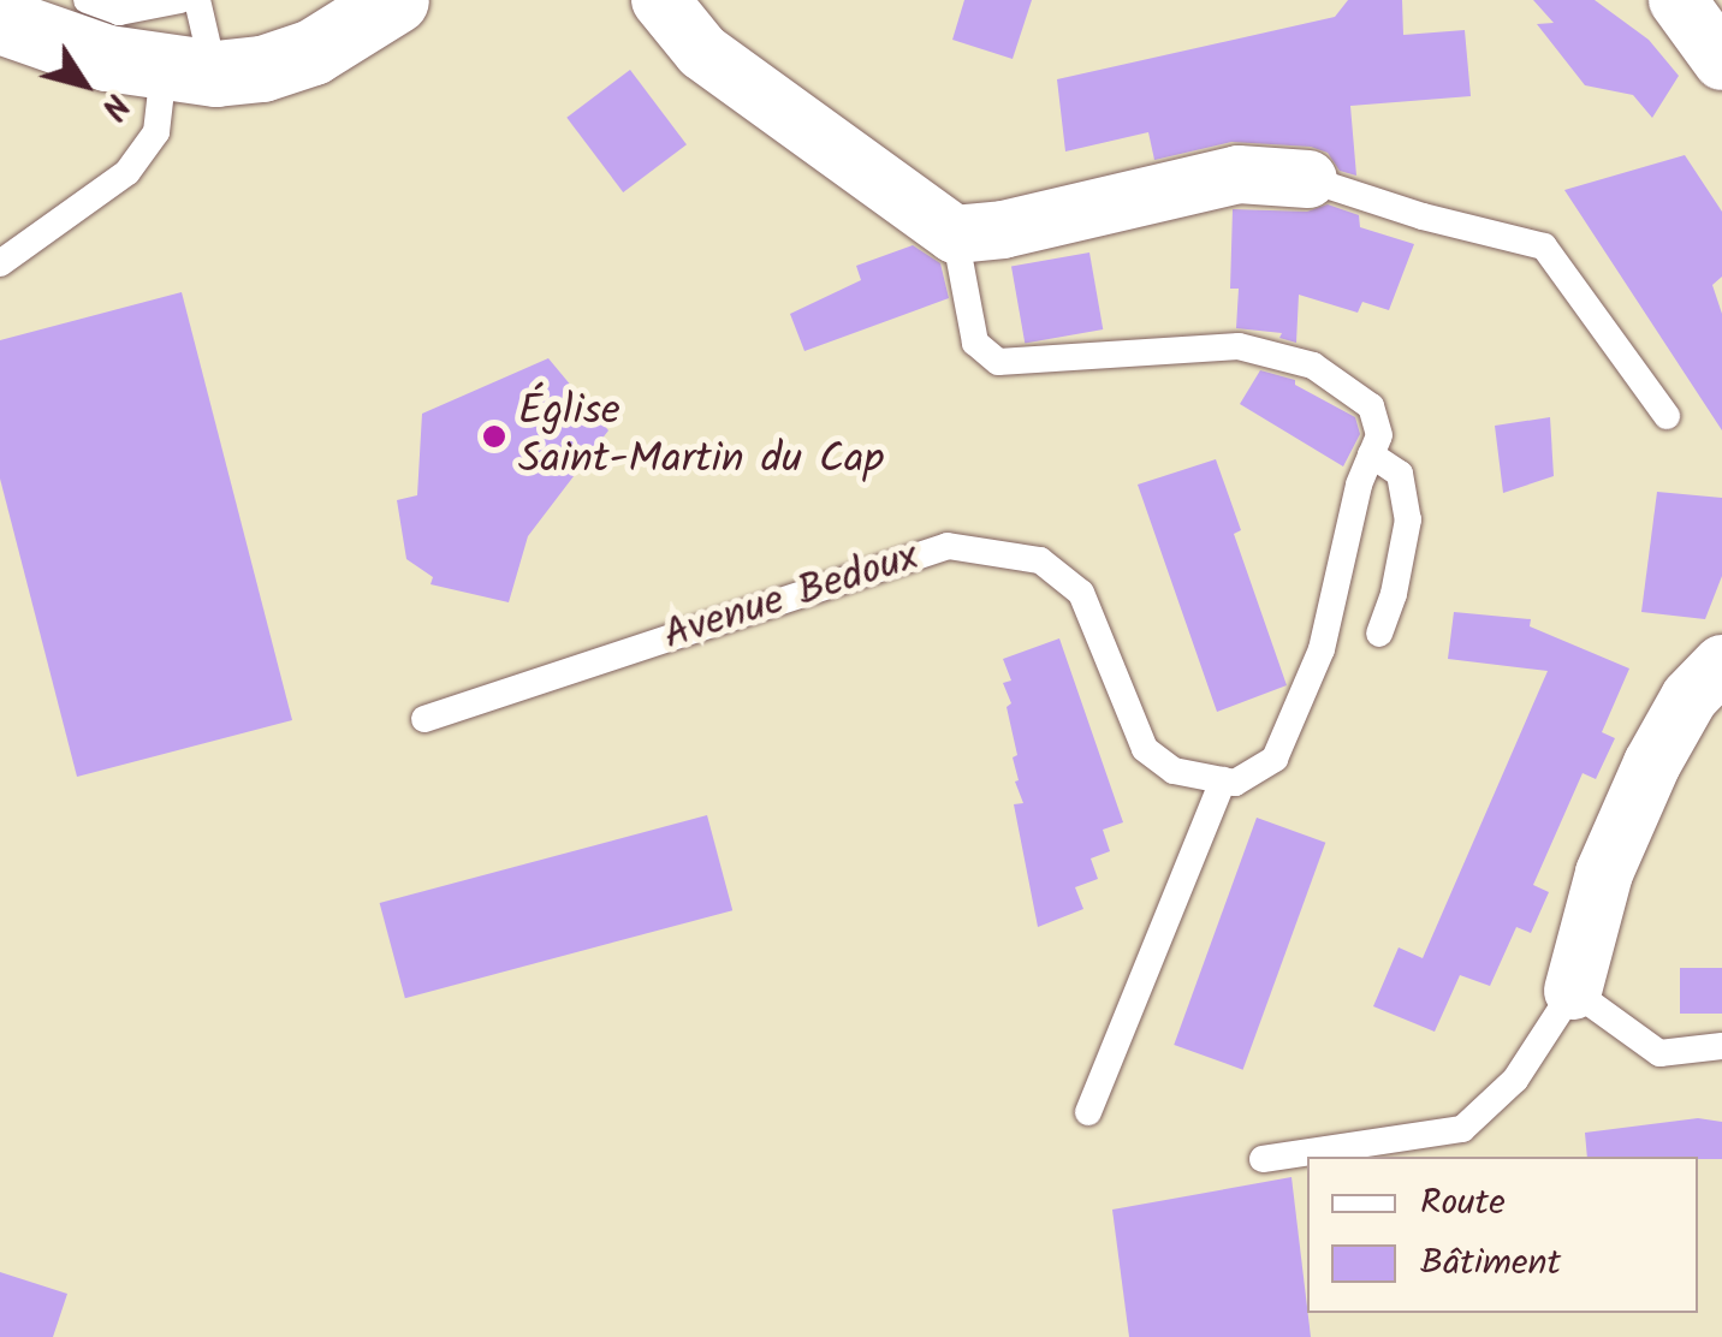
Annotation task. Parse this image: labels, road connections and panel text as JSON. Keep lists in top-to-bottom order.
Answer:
{
  "streets": {
    "lane": ["Avenue Bedoux"]
  },
  "places": ["Église Saint-Martin du Cap"],
  "legend": ["Route", "Bâtiment"],
  "north": "bottom right"
}
